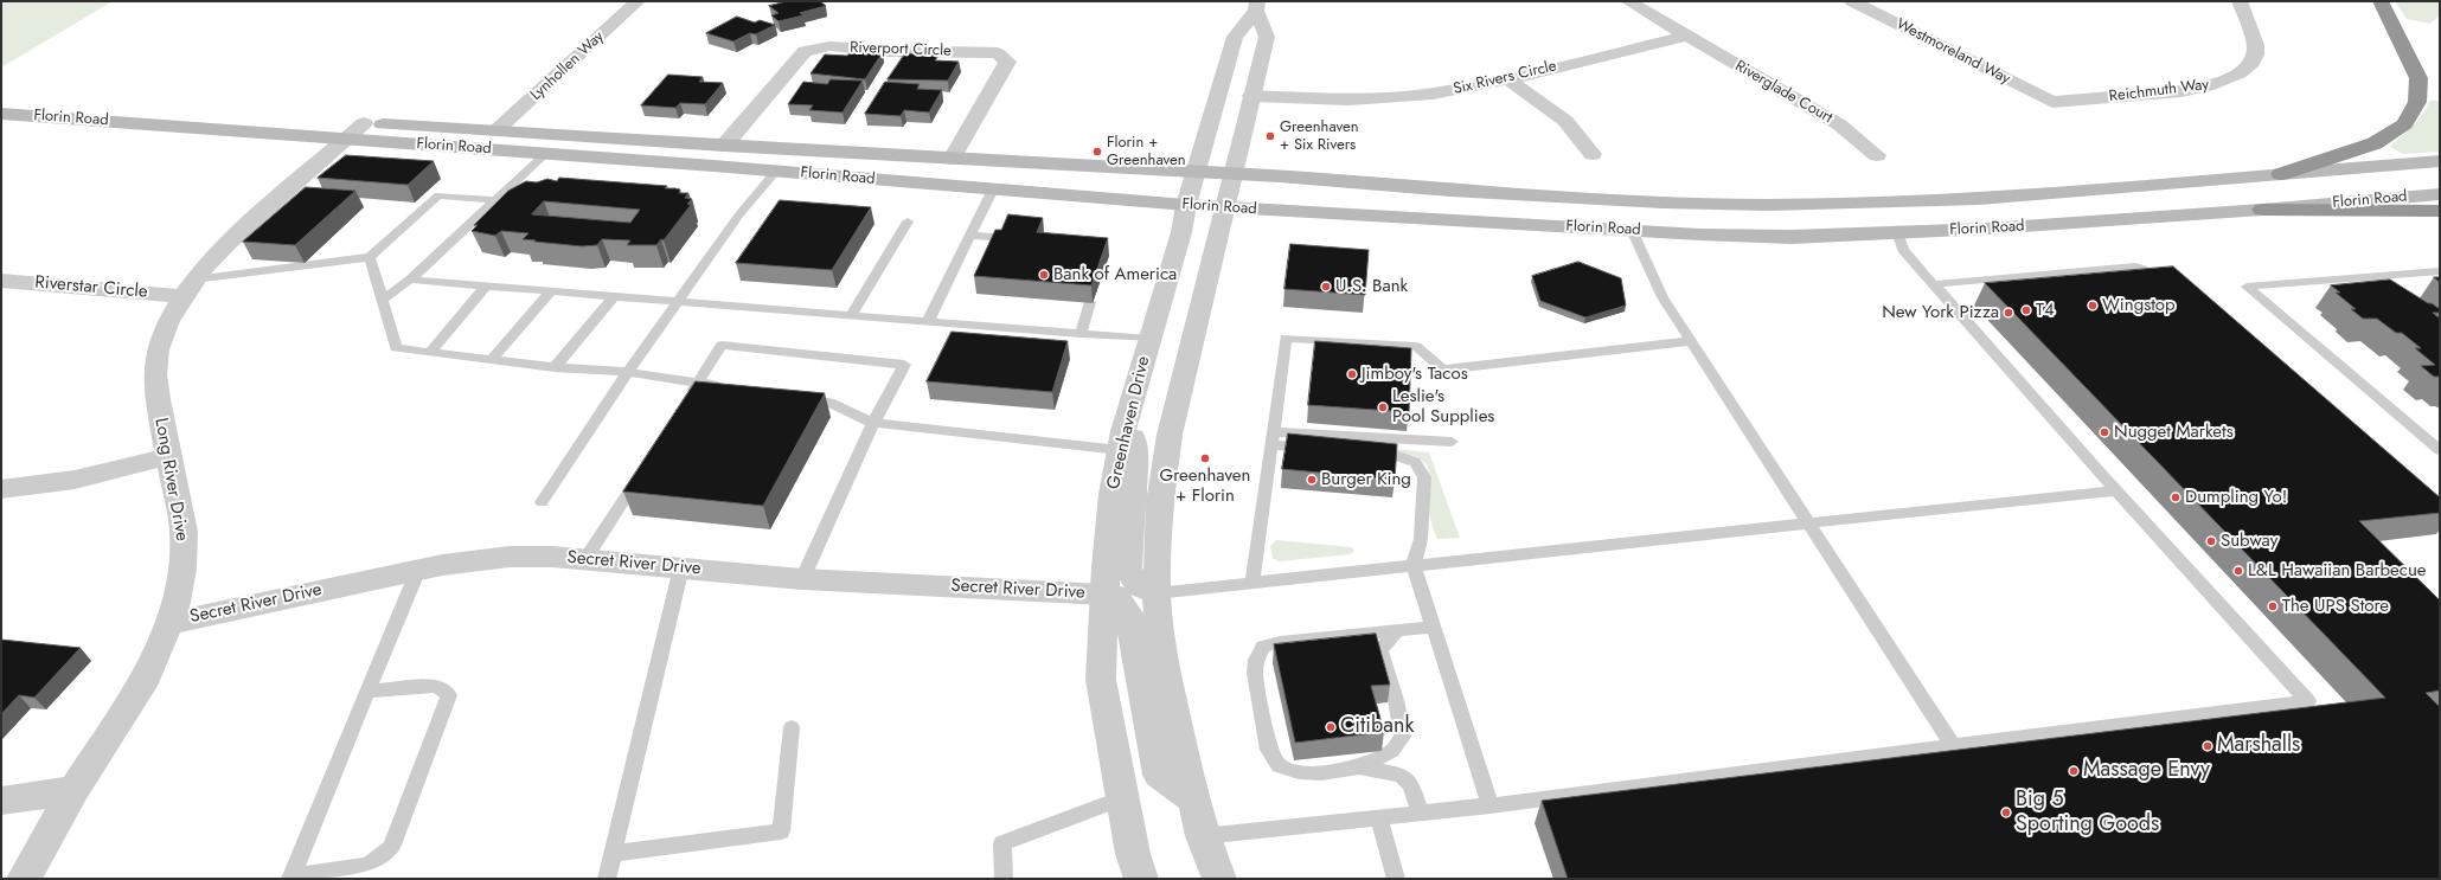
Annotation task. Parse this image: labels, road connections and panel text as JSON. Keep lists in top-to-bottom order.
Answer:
{
  "streets": {
    "main road": ["Florin Road"],
    "street": [
      "Riverport Circle",
      "Westmoreland Way",
      "Lynhollen Way",
      "Six Rivers Circle",
      "Reichmuth Way",
      "Riverglade Court",
      "Riverstar Circle",
      "Greenhaven Drive",
      "Long River Drive",
      "Secret River Drive"
    ]
  },
  "crossings": [
    ["Riverport Circle", "Florin Road"],
    ["Westmoreland Way", "Reichmuth Way"],
    ["Lynhollen Way", "Florin Road"],
    ["Six Rivers Circle", "Riverglade Court"],
    ["Six Rivers Circle", "Greenhaven Drive"],
    ["Florin Road", "Greenhaven Drive"],
    ["Florin Road", "Long River Drive"],
    ["Riverstar Circle", "Long River Drive"],
    ["Greenhaven Drive", "Secret River Drive"],
    ["Long River Drive", "Secret River Drive"]
  ],
  "places": [
    "Greenhaven + Six Rivers",
    "Florin + Greenhaven",
    "Bank of America",
    "U.S. Bank",
    "Wingstop",
    "T4",
    "New York Pizza",
    "Jimboy's Tacos",
    "Leslie's Pool Supplies",
    "Nugget Markets",
    "Greenhaven + Florin",
    "Burger King",
    "Dumpling Yo!",
    "Subway",
    "L&L Hawaiian Barbecue",
    "The UPS Store",
    "Citibank",
    "Marshalls",
    "Massage Envy",
    "Big 5 Sporting Goods"
  ]
}
